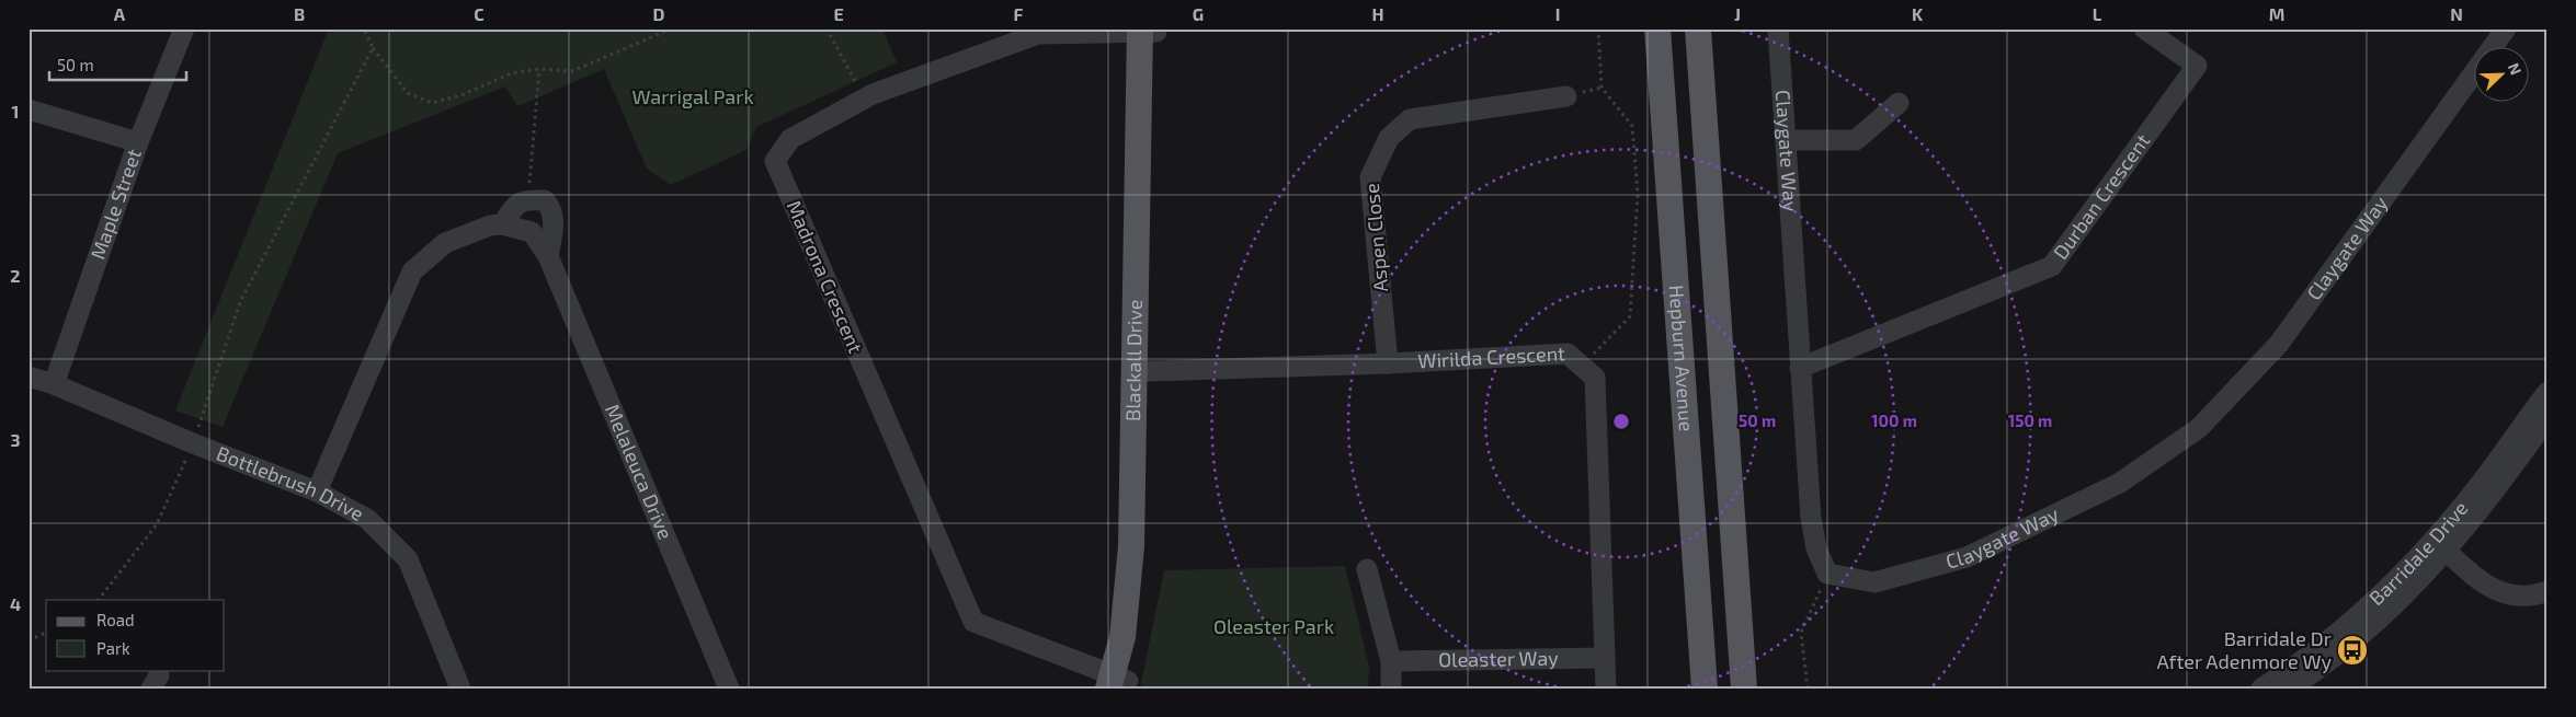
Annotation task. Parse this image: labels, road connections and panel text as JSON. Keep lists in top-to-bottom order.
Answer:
{
  "streets": {
    "main road": ["Hepburn Avenue", "Blackall Drive"],
    "street": [
      "Claygate Way",
      "Durban Crescent",
      "Maple Street",
      "Aspen Close",
      "Madrona Crescent",
      "Wirilda Crescent",
      "Melaleuca Drive",
      "Bottlebrush Drive",
      "Barridale Drive",
      "Oleaster Way"
    ]
  },
  "crossings": [
    ["Claygate Way", "Durban Crescent"],
    ["Maple Street", "Bottlebrush Drive"],
    ["Aspen Close", "Wirilda Crescent"],
    ["Madrona Crescent", "Blackall Drive"],
    ["Blackall Drive", "Wirilda Crescent"],
    ["Wirilda Crescent", "Oleaster Way"],
    ["Melaleuca Drive", "Bottlebrush Drive"]
  ],
  "parks": ["Warrigal Park", "Oleaster Park"],
  "places": {
    "bus stop": ["Barridale Dr After Adenmore Wy"]
  },
  "legend": ["Road", "Park"],
  "scale_bar": "50 m",
  "north": "top right",
  "grid": {
    "columns": [
      "A",
      "B",
      "C",
      "D",
      "E",
      "F",
      "G",
      "H",
      "I",
      "J",
      "K",
      "L",
      "M",
      "N"
    ],
    "rows": [
      "1",
      "2",
      "3",
      "4"
    ]
  },
  "rings": ["50 m", "100 m", "150 m"]
}
